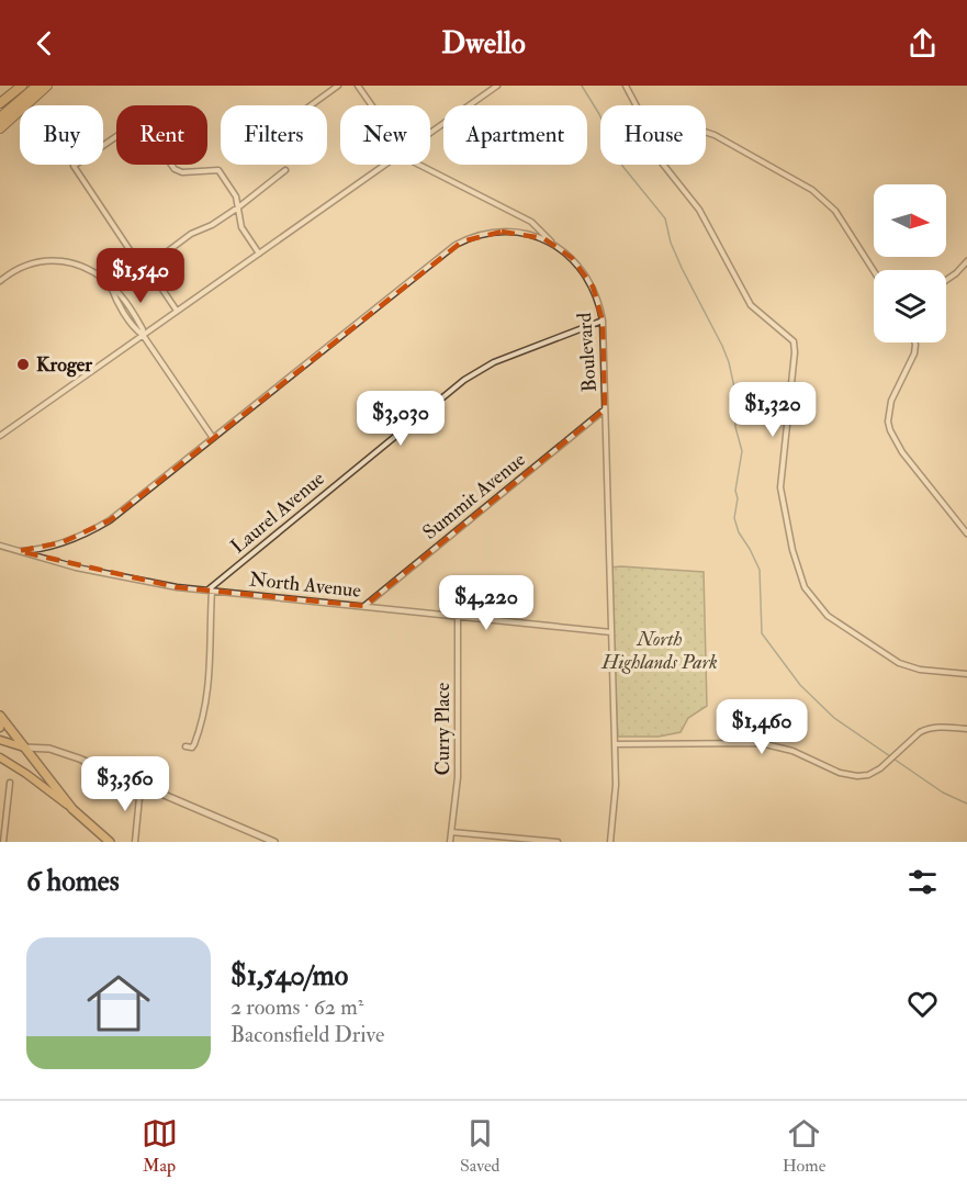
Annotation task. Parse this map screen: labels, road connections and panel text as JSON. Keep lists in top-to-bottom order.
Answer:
{
  "streets": {
    "street": [
      "Boulevard",
      "Summit Avenue",
      "Laurel Avenue",
      "North Avenue",
      "Curry Place"
    ]
  },
  "crossings": [
    ["Boulevard", "Summit Avenue"],
    ["Boulevard", "Laurel Avenue"],
    ["Boulevard", "North Avenue"],
    ["Summit Avenue", "North Avenue"],
    ["Laurel Avenue", "North Avenue"],
    ["North Avenue", "Curry Place"]
  ],
  "parks": ["North Highlands Park"],
  "places": ["Kroger"],
  "north": "right",
  "page": {
    "header": "Dwello",
    "chip": [
      "Buy",
      "Rent",
      "Filters",
      "New",
      "Apartment",
      "House"
    ],
    "price": [
      "$1,540",
      "$1,320",
      "$3,030",
      "$4,220",
      "$1,460",
      "$3,360"
    ],
    "heading": "6 homes",
    "list": [
      {
        "name": "$1,540/mo",
        "note": "2 rooms · 62 m² · Baconsfield Drive"
      }
    ],
    "tabs": ["Map", "Saved", "Home"]
  }
}
